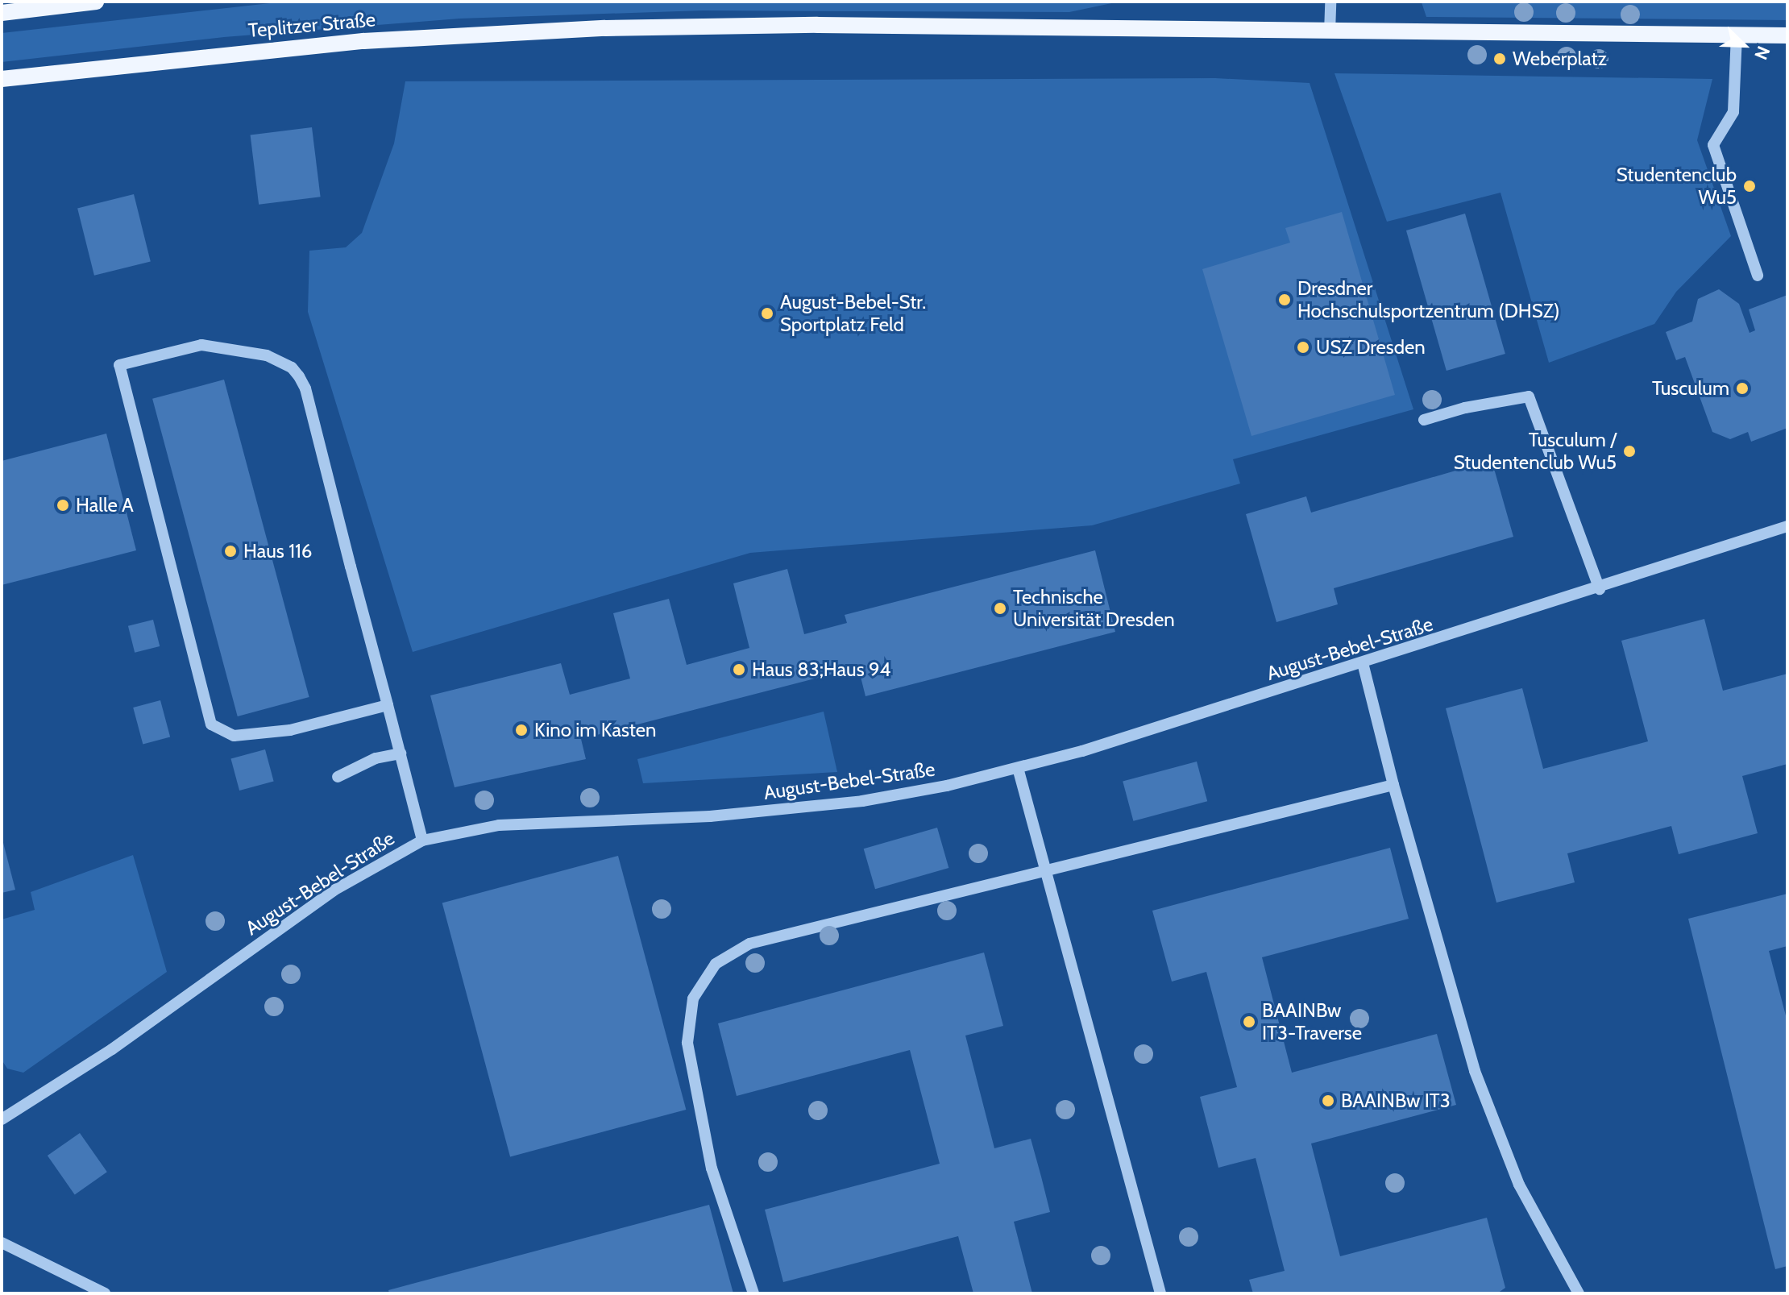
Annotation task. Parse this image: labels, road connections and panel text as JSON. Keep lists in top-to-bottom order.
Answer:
{
  "streets": {
    "main road": ["Teplitzer Straße"],
    "street": ["August-Bebel-Straße"]
  },
  "places": [
    "Weberplatz",
    "Studentenclub Wu5",
    "Dresdner Hochschulsportzentrum (DHSZ)",
    "August-Bebel-Str. Sportplatz Feld",
    "USZ Dresden",
    "Tusculum",
    "Tusculum / Studentenclub Wu5",
    "Halle A",
    "Haus 116",
    "Technische Universität Dresden",
    "Haus 83;Haus 94",
    "Kino im Kasten",
    "BAAINBw IT3-Traverse",
    "BAAINBw IT3"
  ],
  "north": "bottom right"
}
